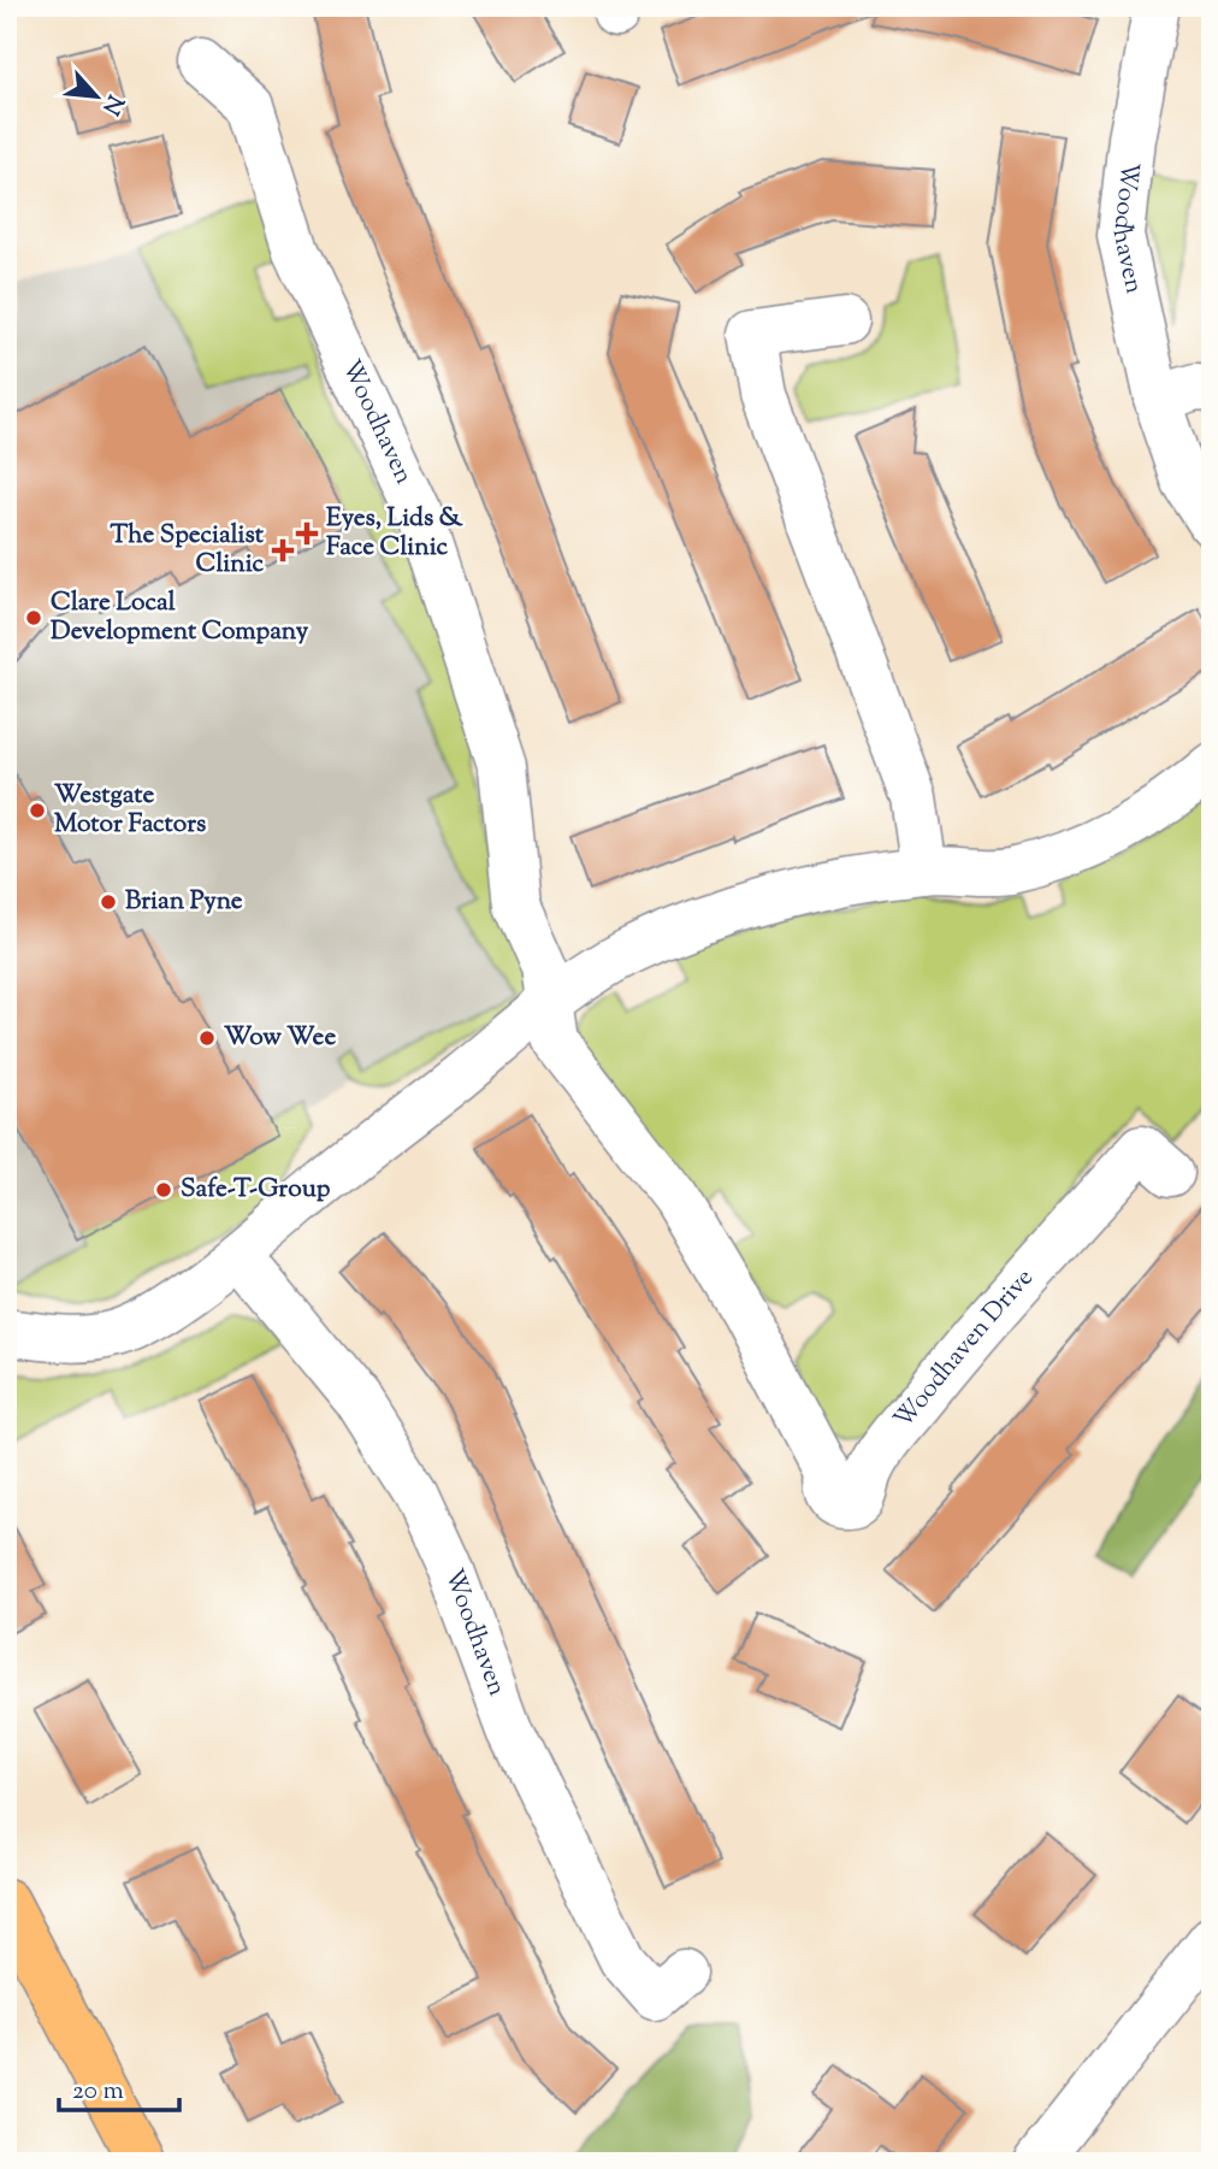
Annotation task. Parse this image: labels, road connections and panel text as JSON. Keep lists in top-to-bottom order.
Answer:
{
  "streets": {
    "street": ["Woodhaven", "Woodhaven Drive"]
  },
  "crossings": [
    ["Woodhaven", "Woodhaven Drive"]
  ],
  "places": {
    "health": ["Eyes, Lids & Face Clinic", "The Specialist Clinic"],
    "other": [
      "Clare Local Development Company",
      "Westgate Motor Factors",
      "Brian Pyne",
      "Wow Wee",
      "Safe-T-Group"
    ]
  },
  "scale_bar": "20 m",
  "north": "bottom right"
}
